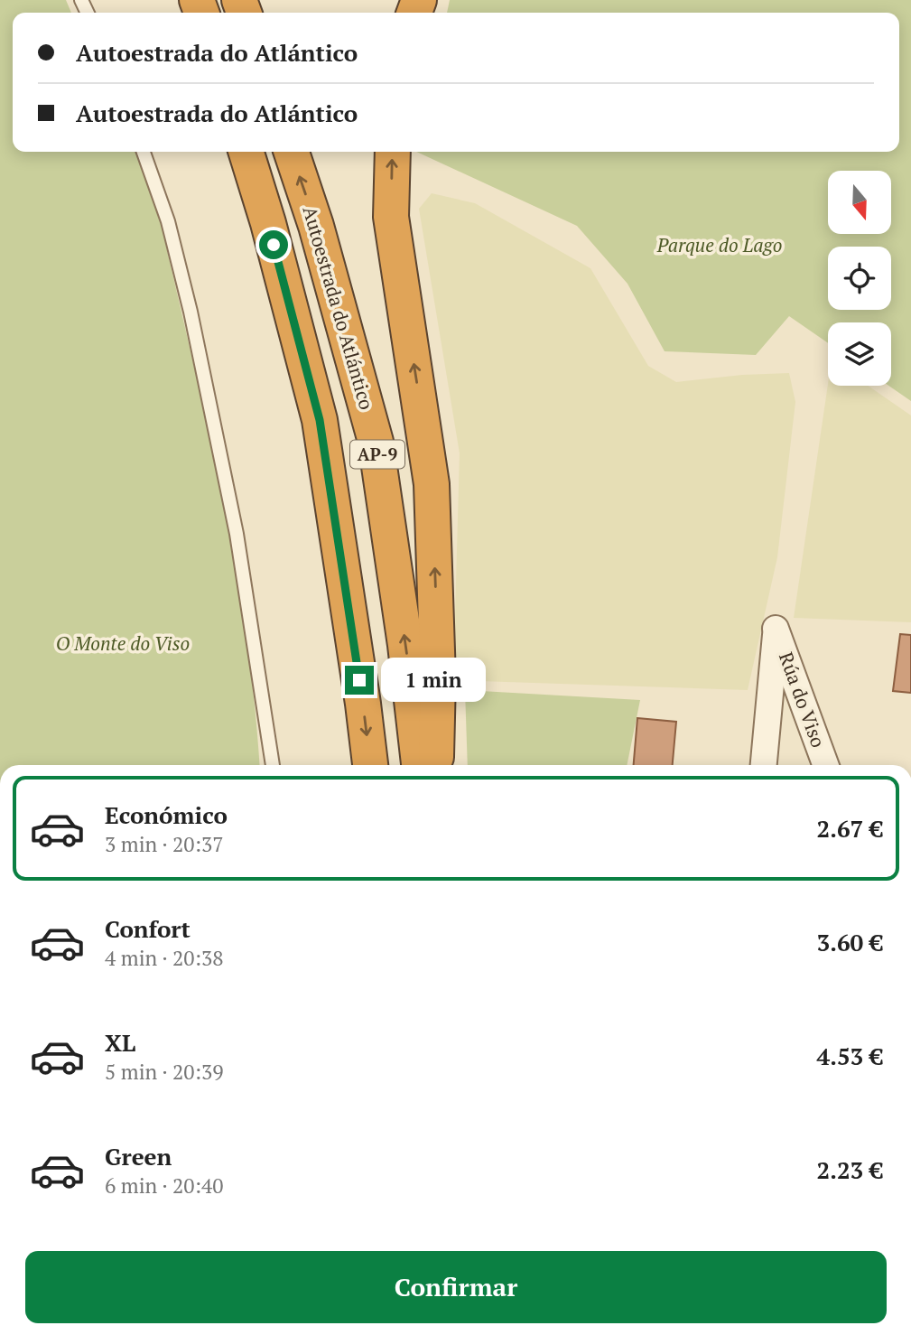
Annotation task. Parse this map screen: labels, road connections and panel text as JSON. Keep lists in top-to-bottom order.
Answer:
{
  "streets": {
    "highway": ["Autoestrada do Atlántico", "AP-9"],
    "street": ["Rúa do Viso"]
  },
  "parks": ["Parque do Lago", "O Monte do Viso"],
  "north": "bottom",
  "page": {
    "banner": ["Autoestrada do Atlántico", "Autoestrada do Atlántico"],
    "bubble": "1 min",
    "list": [
      {
        "name": "Económico",
        "note": "3 min · 20:37",
        "value": "2.67 €"
      },
      {
        "name": "Confort",
        "note": "4 min · 20:38",
        "value": "3.60 €"
      },
      {
        "name": "XL",
        "note": "5 min · 20:39",
        "value": "4.53 €"
      },
      {
        "name": "Green",
        "note": "6 min · 20:40",
        "value": "2.23 €"
      }
    ],
    "buttons": "Confirmar"
  }
}
